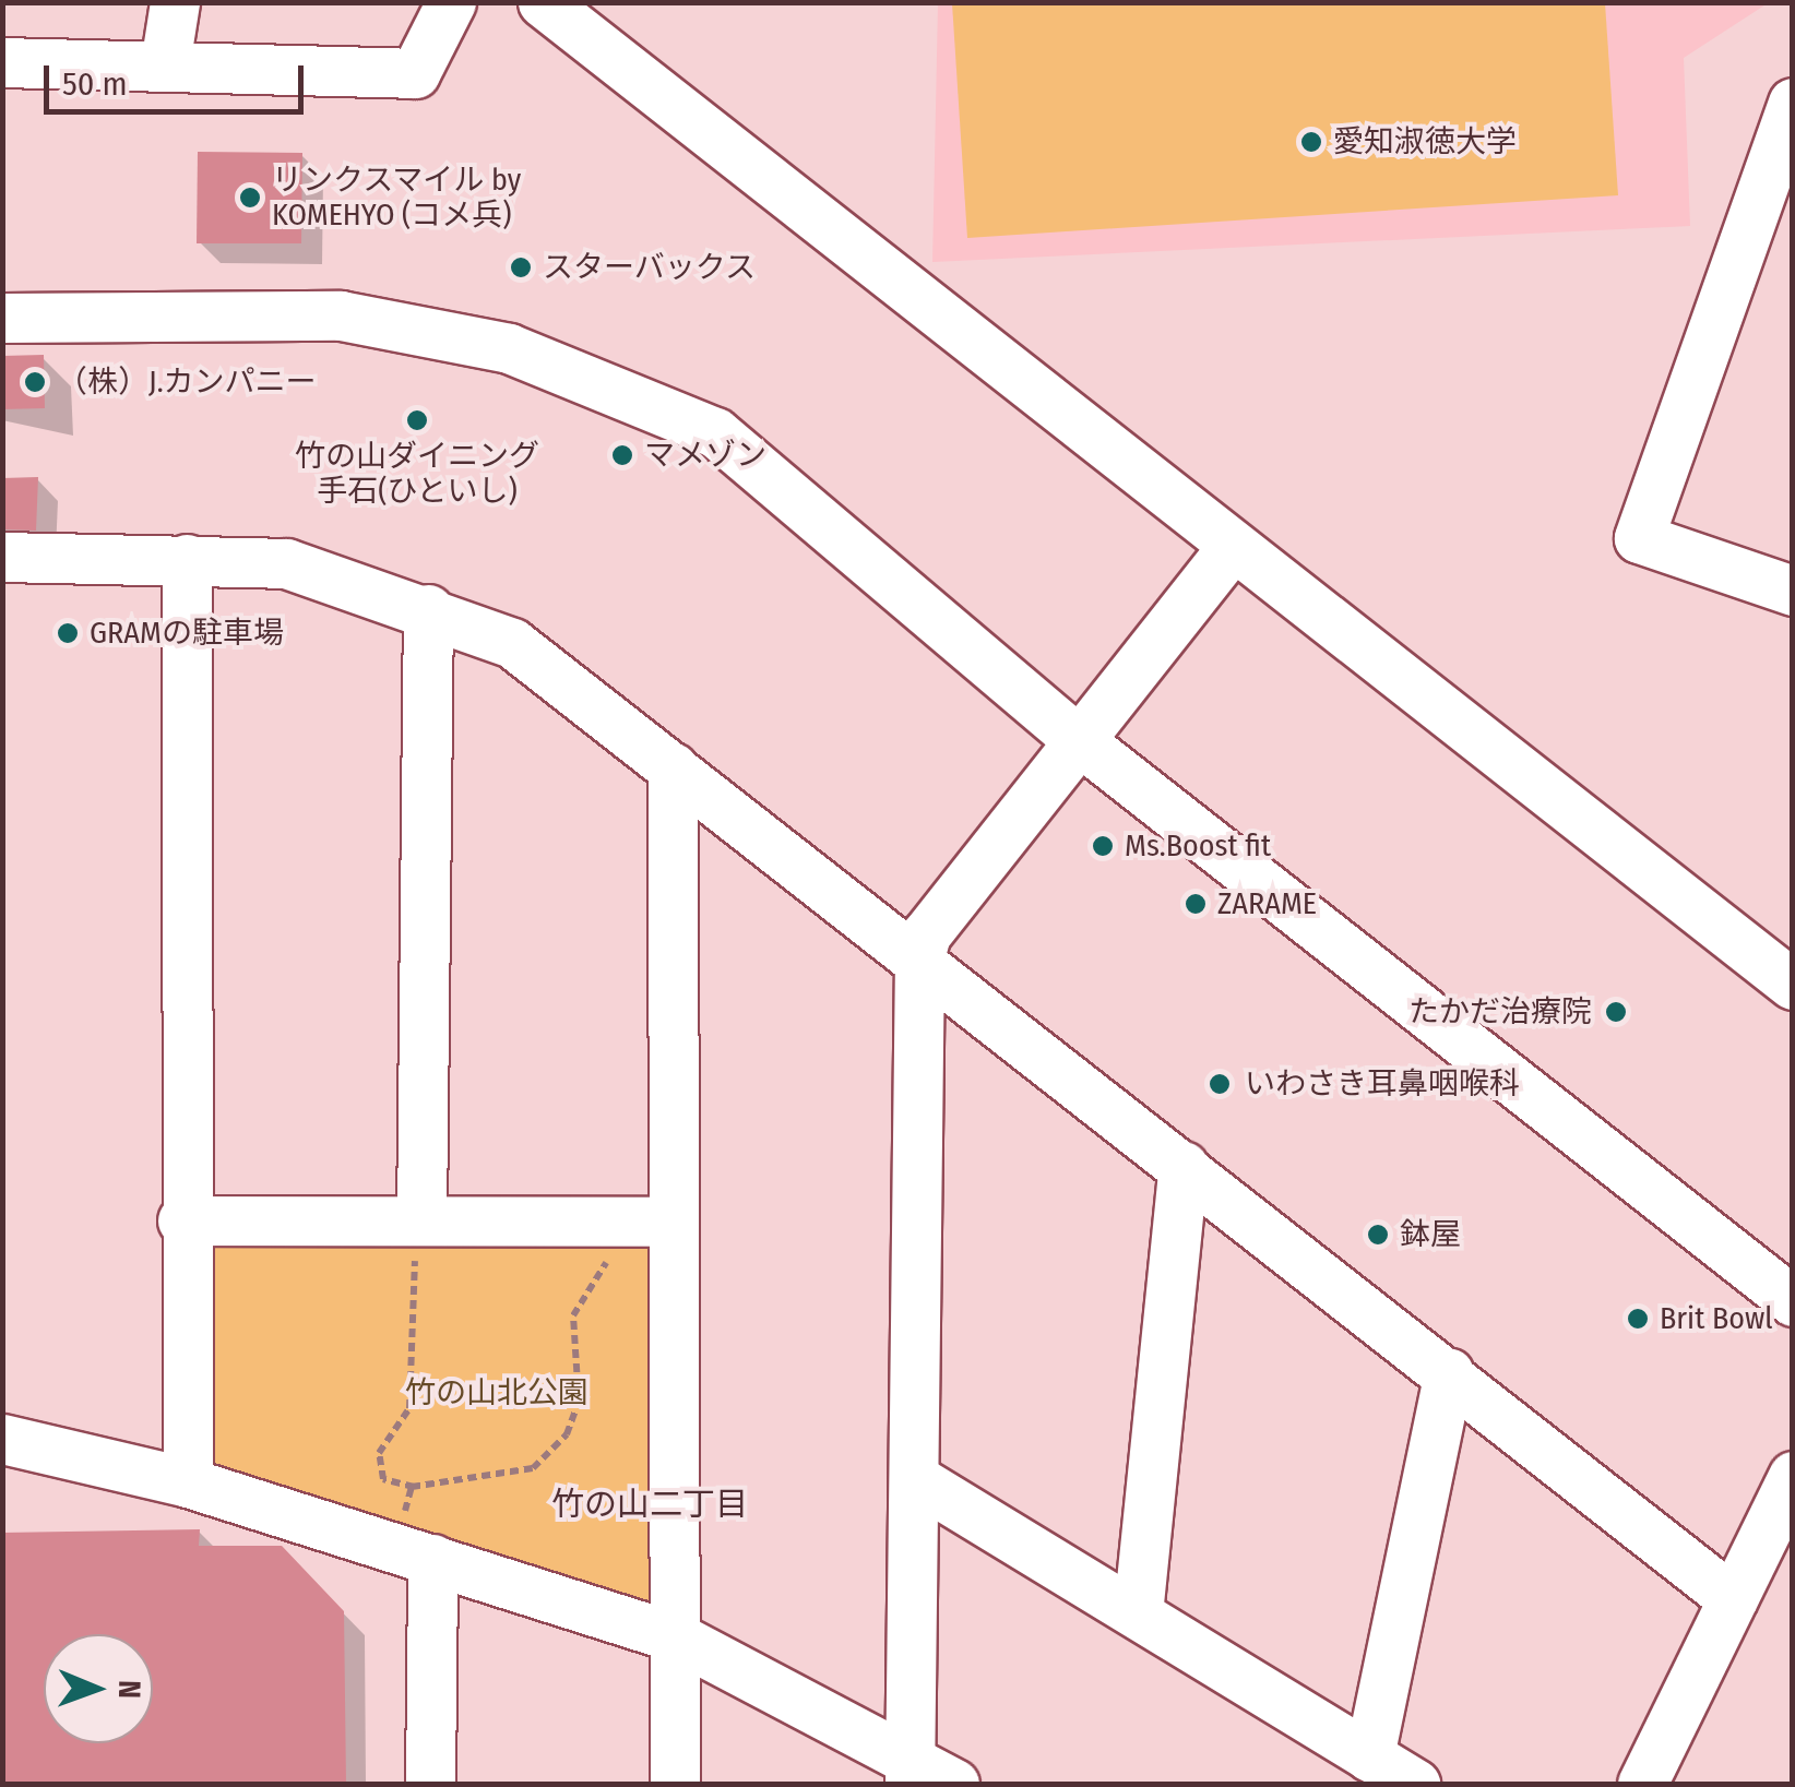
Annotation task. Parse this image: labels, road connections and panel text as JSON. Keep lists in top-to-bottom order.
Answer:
{
  "districts": ["竹の山二丁目"],
  "parks": ["竹の山北公園"],
  "places": [
    "愛知淑徳大学",
    "リンクスマイル by KOMEHYO (コメ兵)",
    "スターバックス",
    "（株）J.カンパニー",
    "竹の山ダイニング 手石(ひといし)",
    "マメゾン",
    "GRAMの駐車場",
    "Ms.Boost fit",
    "ZARAME",
    "たかだ治療院",
    "いわさき耳鼻咽喉科",
    "鉢屋",
    "Brit Bowl"
  ],
  "scale_bar": "50 m",
  "north": "right"
}
